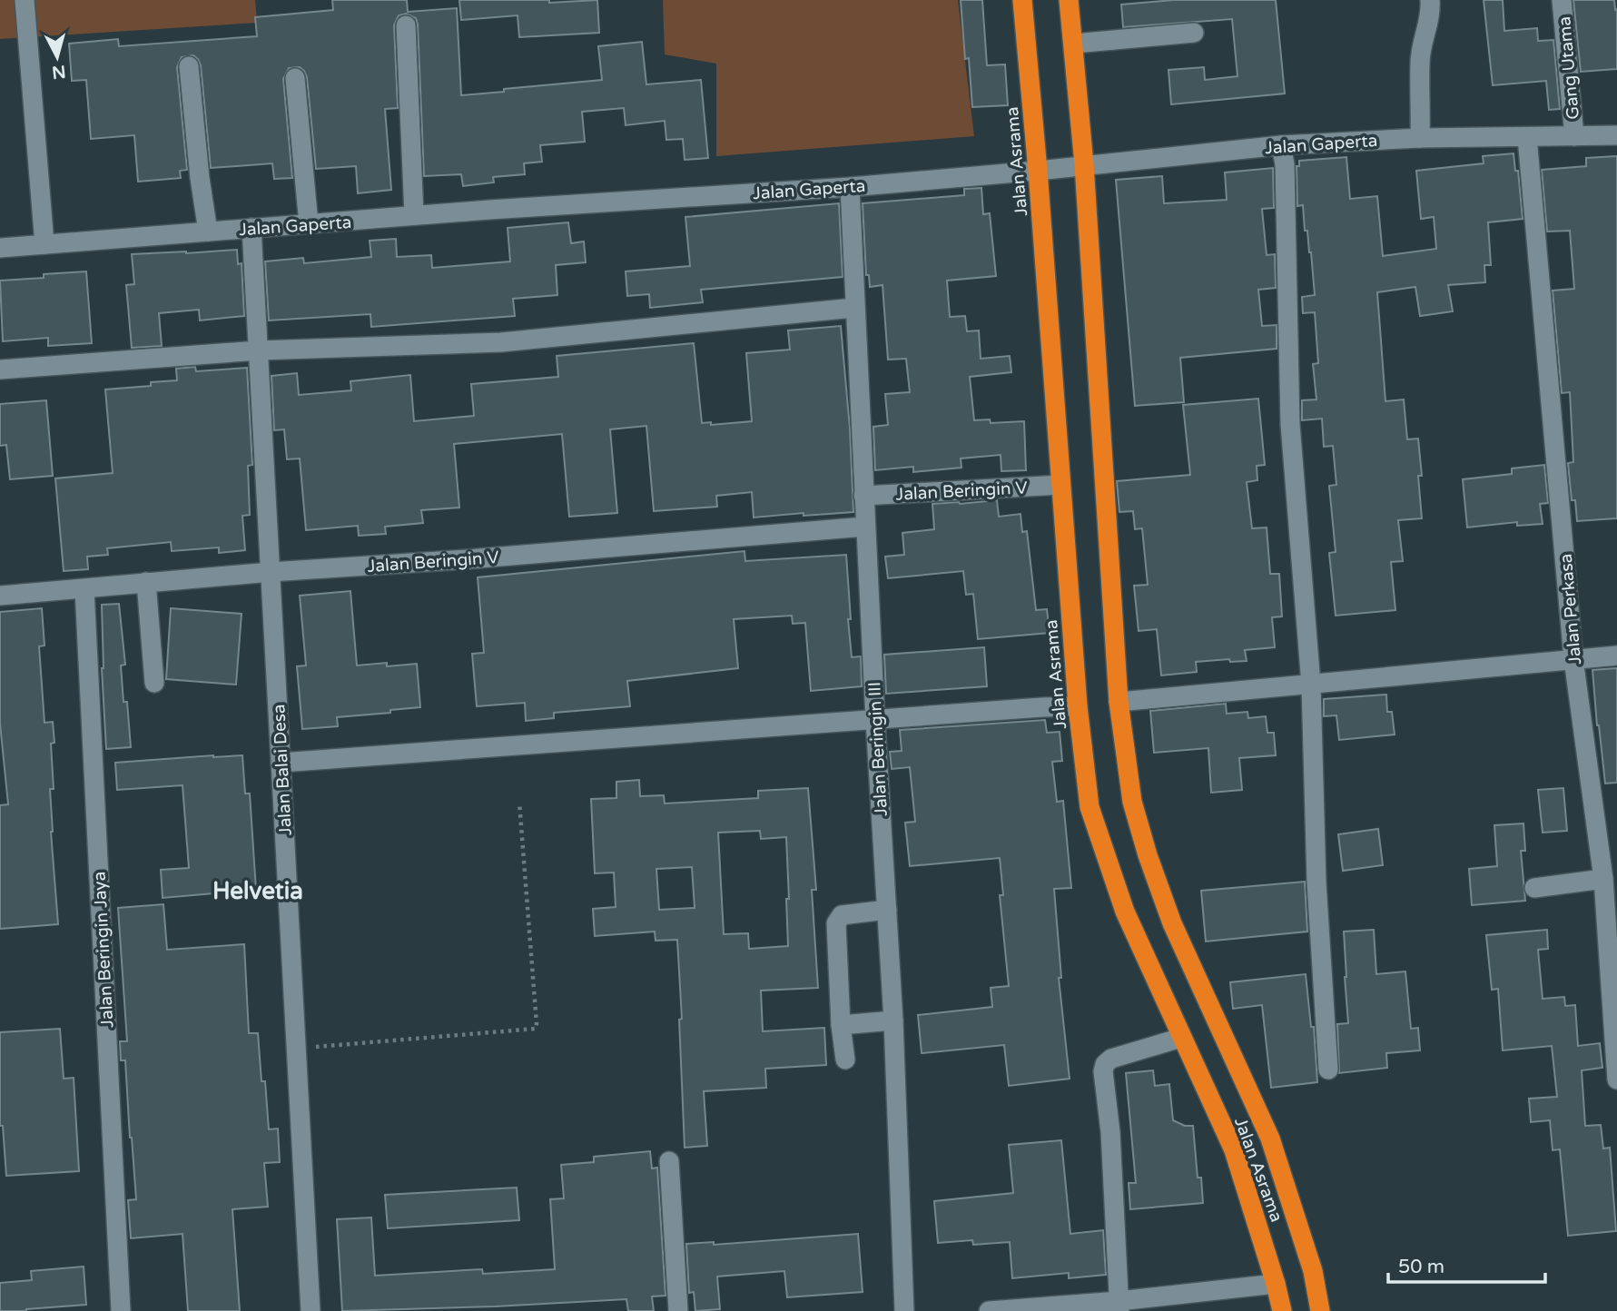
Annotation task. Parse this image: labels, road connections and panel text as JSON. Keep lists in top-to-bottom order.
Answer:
{
  "streets": {
    "highway": ["Jalan Asrama"],
    "street": [
      "Gang Utama",
      "Jalan Gaperta",
      "Jalan Beringin V",
      "Jalan Perkasa",
      "Jalan Beringin III",
      "Jalan Balai Desa",
      "Jalan Beringin Jaya"
    ]
  },
  "crossings": [
    ["Gang Utama", "Jalan Gaperta"],
    ["Jalan Gaperta", "Jalan Asrama"],
    ["Jalan Gaperta", "Jalan Perkasa"],
    ["Jalan Gaperta", "Jalan Beringin III"],
    ["Jalan Gaperta", "Jalan Balai Desa"],
    ["Jalan Asrama", "Jalan Beringin V"],
    ["Jalan Beringin V", "Jalan Beringin III"],
    ["Jalan Beringin V", "Jalan Balai Desa"],
    ["Jalan Beringin V", "Jalan Beringin Jaya"]
  ],
  "districts": ["Helvetia"],
  "scale_bar": "50 m",
  "north": "bottom"
}
